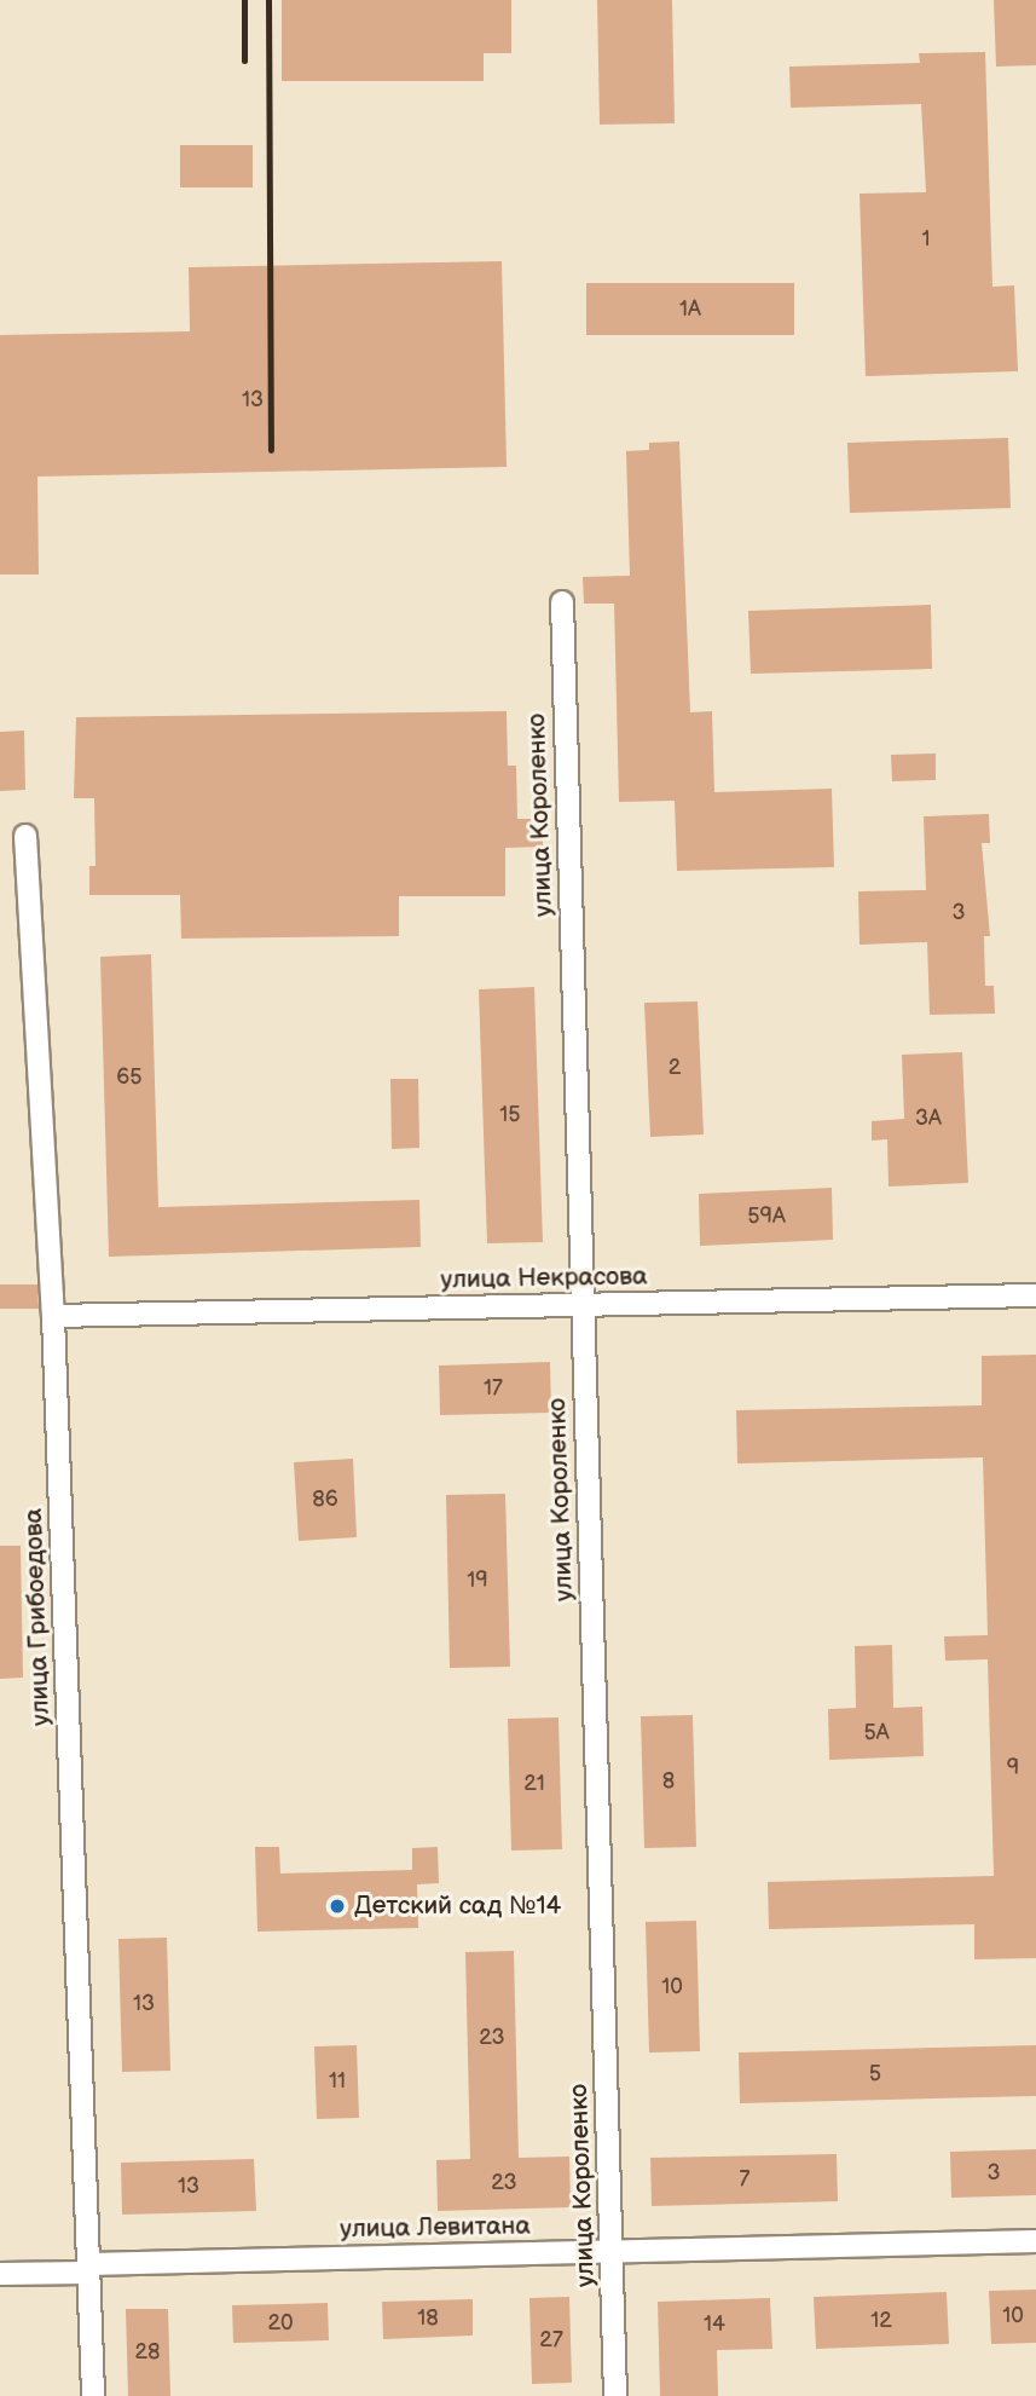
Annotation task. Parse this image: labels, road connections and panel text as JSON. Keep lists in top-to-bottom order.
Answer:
{
  "streets": {
    "street": [
      "улица Короленко",
      "улица Некрасова",
      "улица Грибоедова",
      "улица Левитана"
    ]
  },
  "crossings": [
    ["улица Короленко", "улица Некрасова"],
    ["улица Короленко", "улица Левитана"],
    ["улица Некрасова", "улица Грибоедова"],
    ["улица Грибоедова", "улица Левитана"]
  ],
  "places": ["Детский сад №14"],
  "house_numbers": [
    "1",
    "1А",
    "13",
    "3",
    "2",
    "65",
    "15",
    "3А",
    "59А",
    "17",
    "86",
    "19",
    "5А",
    "9",
    "8",
    "21",
    "10",
    "13",
    "23",
    "5",
    "11",
    "3",
    "7",
    "23",
    "13",
    "10",
    "18",
    "12",
    "20",
    "14",
    "27",
    "28"
  ]
}
